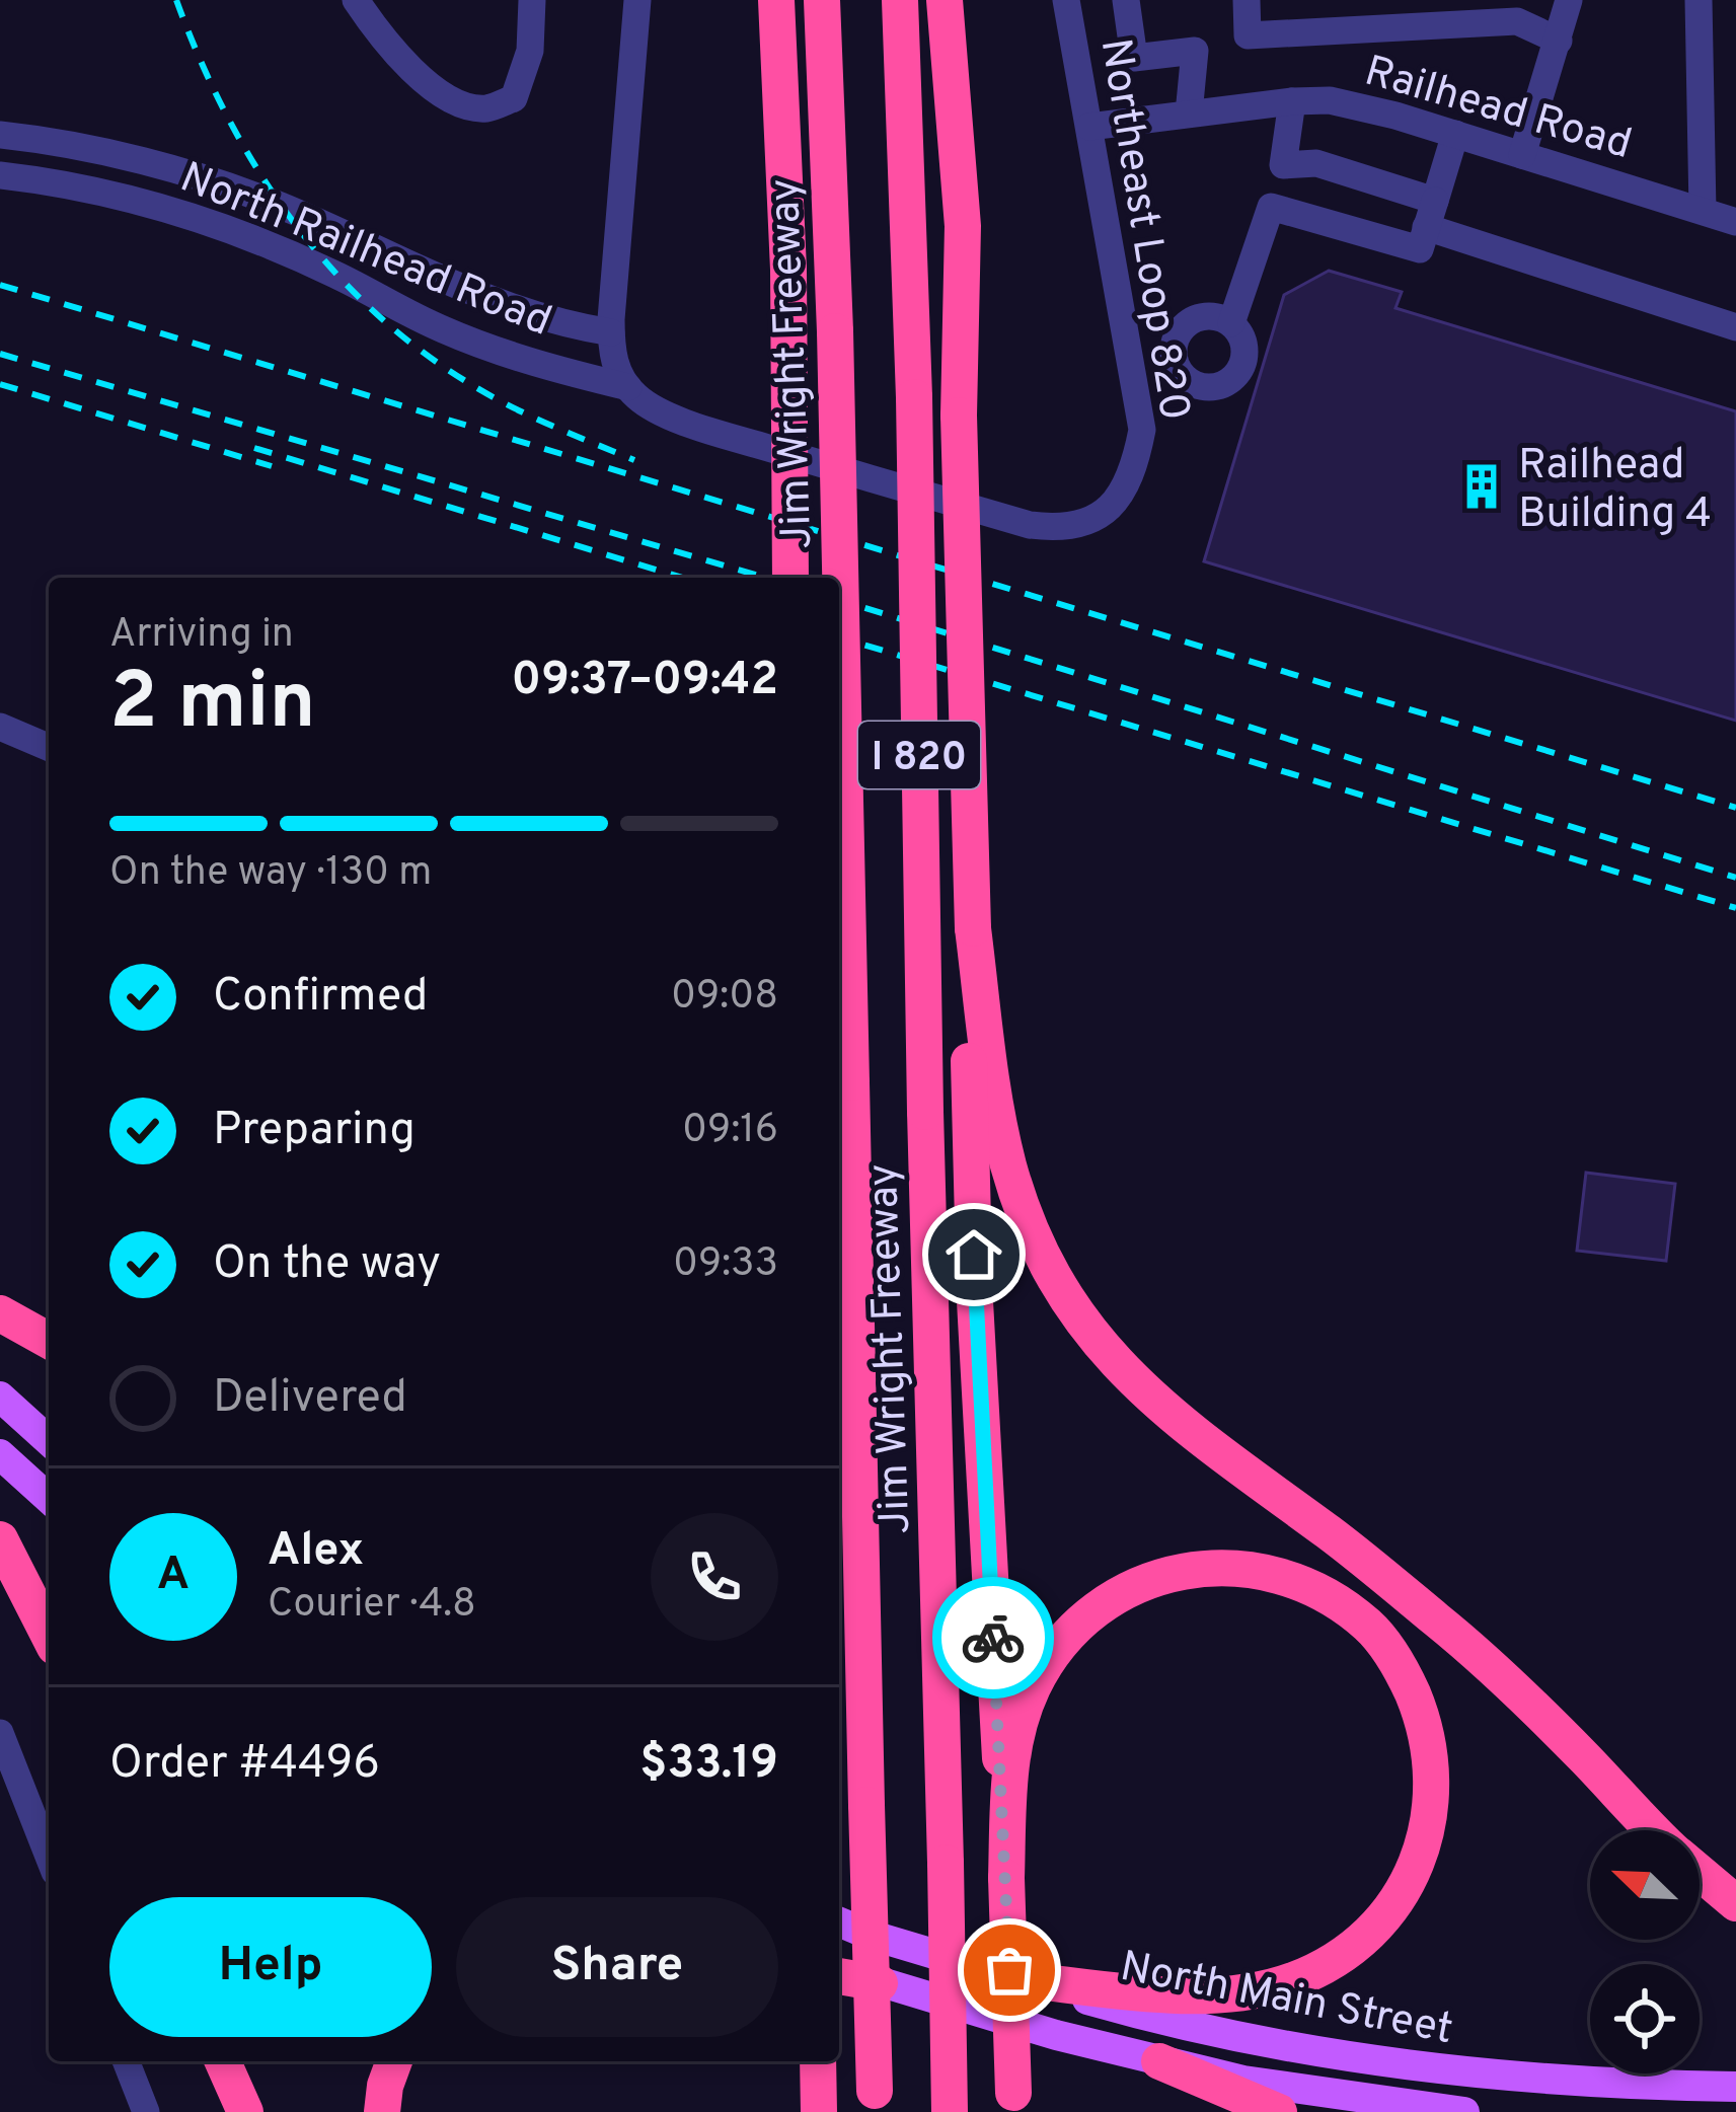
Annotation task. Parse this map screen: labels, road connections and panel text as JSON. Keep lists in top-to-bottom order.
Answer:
{
  "streets": {
    "highway": ["Jim Wright Freeway", "I 820"],
    "main road": ["North Main Street"],
    "street": ["Railhead Road", "Northeast Loop 820", "North Railhead Road"]
  },
  "crossings": [
    ["Railhead Road", "Northeast Loop 820"],
    ["Northeast Loop 820", "North Railhead Road"]
  ],
  "places": {
    "building": ["Railhead Building 4"]
  },
  "north": "top left",
  "page": {
    "heading": ["2 min", "Arriving in", "09:37–09:42"],
    "panel": [
      "Alex",
      "Courier · 4.8",
      "Order #4496",
      "$33.19"
    ],
    "bar": "On the way · 130 m",
    "list": [
      ["Confirmed", "09:08"],
      ["Preparing", "09:16"],
      ["On the way", "09:33"],
      "Delivered"
    ],
    "round": "A",
    "buttons": ["Help", "Share"]
  }
}
